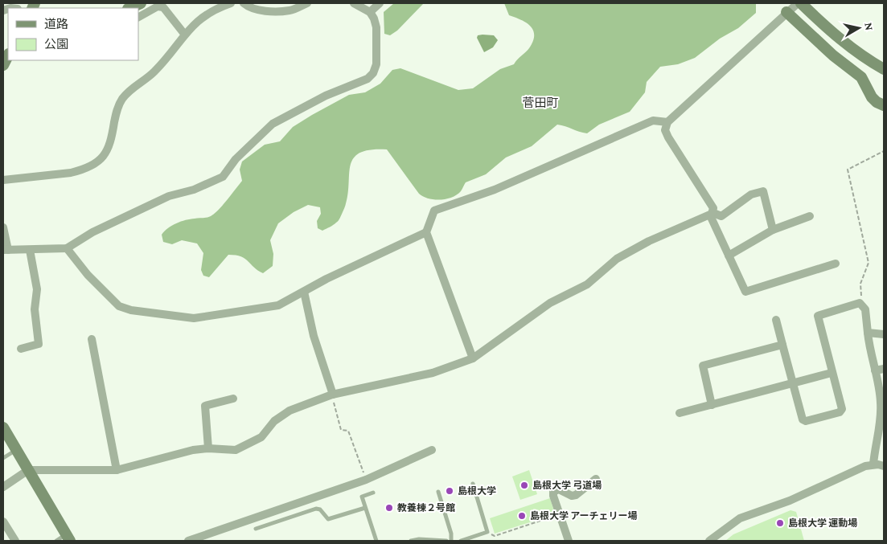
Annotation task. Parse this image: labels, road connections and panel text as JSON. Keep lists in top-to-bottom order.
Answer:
{
  "districts": ["菅田町"],
  "places": [
    "島根大学 弓道場",
    "島根大学",
    "教養棟２号館",
    "島根大学 アーチェリー場",
    "島根大学 運動場"
  ],
  "legend": ["道路", "公園"],
  "north": "right"
}
